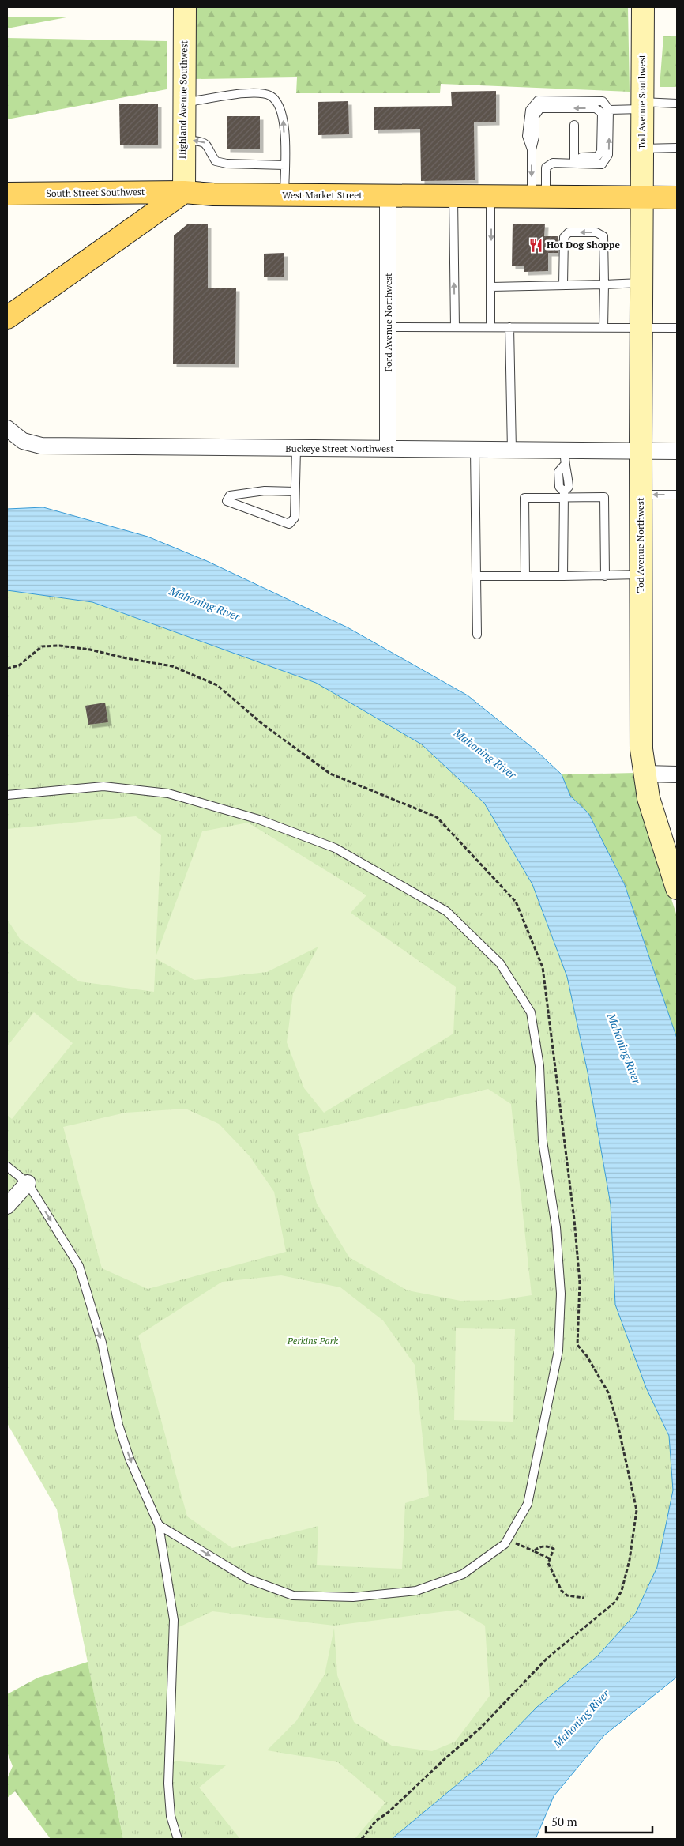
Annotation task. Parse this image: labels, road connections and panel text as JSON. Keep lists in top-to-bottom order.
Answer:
{
  "streets": {
    "main road": [
      "Highland Avenue Southwest",
      "Tod Avenue Southwest",
      "South Street Southwest",
      "West Market Street",
      "Tod Avenue Northwest"
    ],
    "street": ["Ford Avenue Northwest", "Buckeye Street Northwest"]
  },
  "crossings": [
    ["Highland Avenue Southwest", "South Street Southwest"],
    ["Highland Avenue Southwest", "West Market Street"],
    ["Tod Avenue Southwest", "West Market Street"],
    ["Tod Avenue Southwest", "Tod Avenue Northwest"],
    ["South Street Southwest", "West Market Street"],
    ["West Market Street", "Ford Avenue Northwest"],
    ["West Market Street", "Tod Avenue Northwest"],
    ["Ford Avenue Northwest", "Buckeye Street Northwest"],
    ["Buckeye Street Northwest", "Tod Avenue Northwest"]
  ],
  "water": ["Mahoning River"],
  "parks": ["Perkins Park"],
  "places": {
    "restaurant": ["Hot Dog Shoppe"]
  },
  "scale_bar": "50 m"
}
